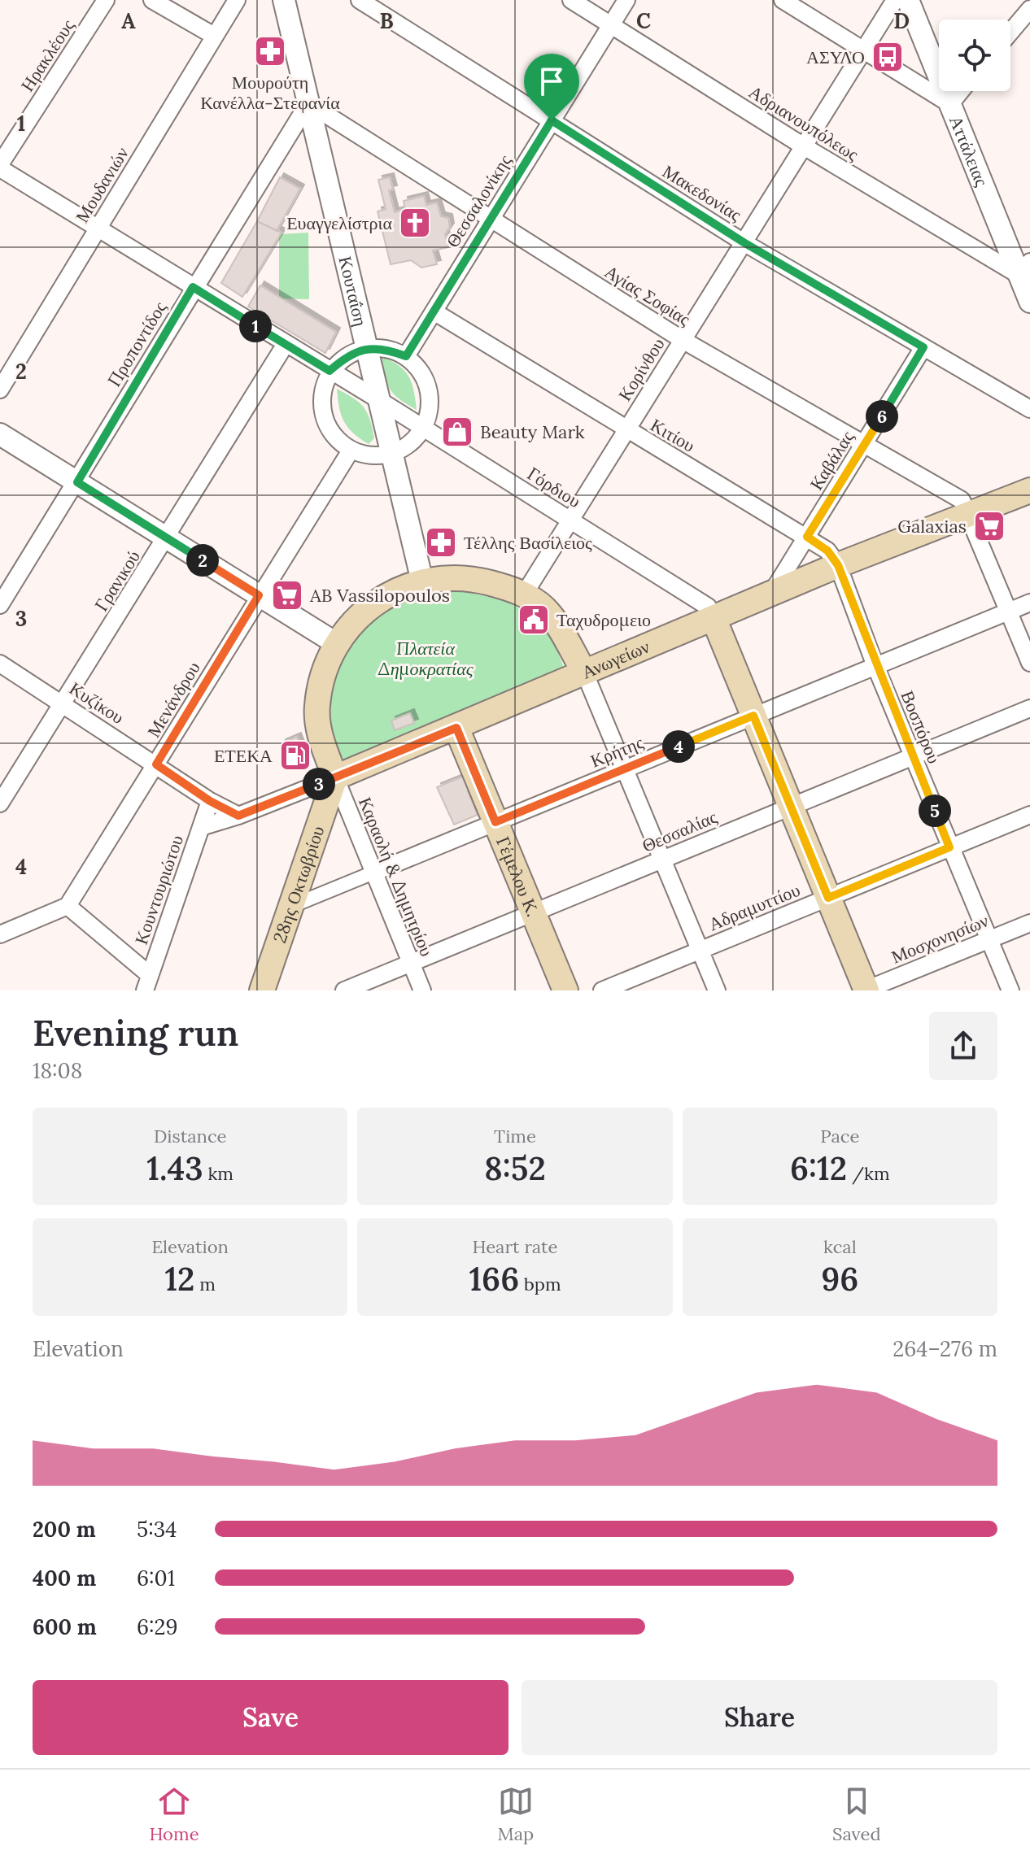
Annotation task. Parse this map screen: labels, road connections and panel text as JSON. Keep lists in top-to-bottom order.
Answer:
{
  "streets": {
    "main road": ["Ανωγείων", "Γέμελου Κ.", "28ης Οκτωβρίου"],
    "street": [
      "Ηρακλέους",
      "Αδριανουπόλεως",
      "Αττάλειας",
      "Μουδανιών",
      "Μακεδονίας",
      "Θεσσαλονίκης",
      "Κουταΐση",
      "Αγίας Σοφίας",
      "Προποντίδος",
      "Κορίνθου",
      "Κιτίου",
      "Καβάλας",
      "Γόρδιου",
      "Γρανικού",
      "Μενάνδρου",
      "Κυζίκου",
      "Βοσπόρου",
      "Κρήτης",
      "Θεσσαλίας",
      "Καραολή & Δημητρίου",
      "Κουντουριώτου",
      "Αδραμυττίου",
      "Μοσχονησίων"
    ]
  },
  "crossings": [
    ["Ηρακλέους", "Γόρδιου"],
    ["Αδριανουπόλεως", "Αττάλειας"],
    ["Αδριανουπόλεως", "Θεσσαλονίκης"],
    ["Αδριανουπόλεως", "Κορίνθου"],
    ["Μουδανιών", "Γόρδιου"],
    ["Μακεδονίας", "Θεσσαλονίκης"],
    ["Μακεδονίας", "Κορίνθου"],
    ["Μακεδονίας", "Καβάλας"],
    ["Θεσσαλονίκης", "Αγίας Σοφίας"],
    ["Θεσσαλονίκης", "Κιτίου"],
    ["Κουταΐση", "Αγίας Σοφίας"],
    ["Κουταΐση", "Προποντίδος"],
    ["Κουταΐση", "Γόρδιου"],
    ["Αγίας Σοφίας", "Προποντίδος"],
    ["Αγίας Σοφίας", "Κορίνθου"],
    ["Αγίας Σοφίας", "Καβάλας"],
    ["Αγίας Σοφίας", "Ανωγείων"],
    ["Προποντίδος", "Γόρδιου"],
    ["Κορίνθου", "Κιτίου"],
    ["Κορίνθου", "Γόρδιου"],
    ["Κιτίου", "Καβάλας"],
    ["Κιτίου", "Ανωγείων"],
    ["Κιτίου", "Βοσπόρου"],
    ["Καβάλας", "Ανωγείων"],
    ["Γόρδιου", "Γρανικού"],
    ["Γόρδιου", "Ανωγείων"],
    ["Γρανικού", "Κυζίκου"],
    ["Ανωγείων", "Κυζίκου"],
    ["Ανωγείων", "Βοσπόρου"],
    ["Ανωγείων", "Καραολή & Δημητρίου"],
    ["Ανωγείων", "Γέμελου Κ."],
    ["Ανωγείων", "28ης Οκτωβρίου"],
    ["Ανωγείων", "Κουντουριώτου"],
    ["Μενάνδρου", "Κυζίκου"],
    ["Κυζίκου", "Κουντουριώτου"],
    ["Βοσπόρου", "Κρήτης"],
    ["Βοσπόρου", "Θεσσαλίας"],
    ["Βοσπόρου", "Αδραμυττίου"],
    ["Βοσπόρου", "Μοσχονησίων"],
    ["Κρήτης", "Καραολή & Δημητρίου"],
    ["Κρήτης", "Γέμελου Κ."],
    ["Κρήτης", "28ης Οκτωβρίου"],
    ["Θεσσαλίας", "Καραολή & Δημητρίου"],
    ["Θεσσαλίας", "Γέμελου Κ."],
    ["Καραολή & Δημητρίου", "28ης Οκτωβρίου"]
  ],
  "parks": ["Πλατεία Δημοκρατίας"],
  "places": {
    "pharmacy": ["Μουρούτη Κανέλλα-Στεφανία", "Τέλλης Βασίλειος"],
    "bus stop": ["ΑΣΥΛΟ"],
    "church": ["Ευαγγελίστρια"],
    "shop": ["Beauty Mark"],
    "supermarket": ["Galaxias", "AB Vassilopoulos"],
    "public building": ["Ταχυδρομειο"],
    "fuel station": ["ΕΤΕΚΑ"]
  },
  "page": {
    "pins": [
      "1",
      "6",
      "2",
      "4",
      "3",
      "5"
    ],
    "heading": ["Evening run", "18:08"],
    "stats": [
      ["Distance", "1.43 km"],
      ["Time", "8:52"],
      ["Pace", "6:12 /km"],
      ["Elevation", "12 m"],
      ["Heart rate", "166 bpm"],
      ["kcal", "96"]
    ],
    "chart": ["Elevation", "264–276 m"],
    "list": [
      {
        "name": "200 m",
        "note": "5:34"
      },
      {
        "name": "400 m",
        "note": "6:01"
      },
      {
        "name": "600 m",
        "note": "6:29"
      }
    ],
    "buttons": ["Save", "Share"],
    "tabs": ["Home", "Map", "Saved"]
  },
  "grid": {
    "columns": [
      "A",
      "B",
      "C",
      "D"
    ],
    "rows": [
      "1",
      "2",
      "3",
      "4"
    ]
  }
}
